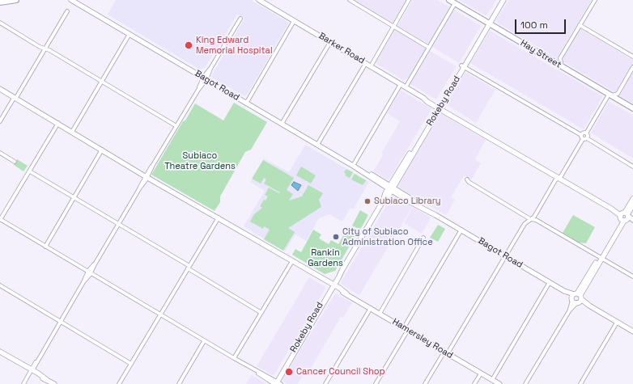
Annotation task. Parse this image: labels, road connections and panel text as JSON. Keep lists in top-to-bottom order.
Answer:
{
  "streets": {
    "main road": [
      "Barker Road",
      "Hay Street",
      "Bagot Road",
      "Rokeby Road",
      "Hamersley Road"
    ]
  },
  "crossings": [
    ["Barker Road", "Rokeby Road"],
    ["Hay Street", "Rokeby Road"],
    ["Bagot Road", "Rokeby Road"],
    ["Rokeby Road", "Hamersley Road"]
  ],
  "parks": ["Subiaco Theatre Gardens", "Rankin Gardens"],
  "places": [
    "King Edward Memorial Hospital",
    "Subiaco Library",
    "City of Subiaco Administration Office",
    "Cancer Council Shop"
  ],
  "scale_bar": "100 m"
}
